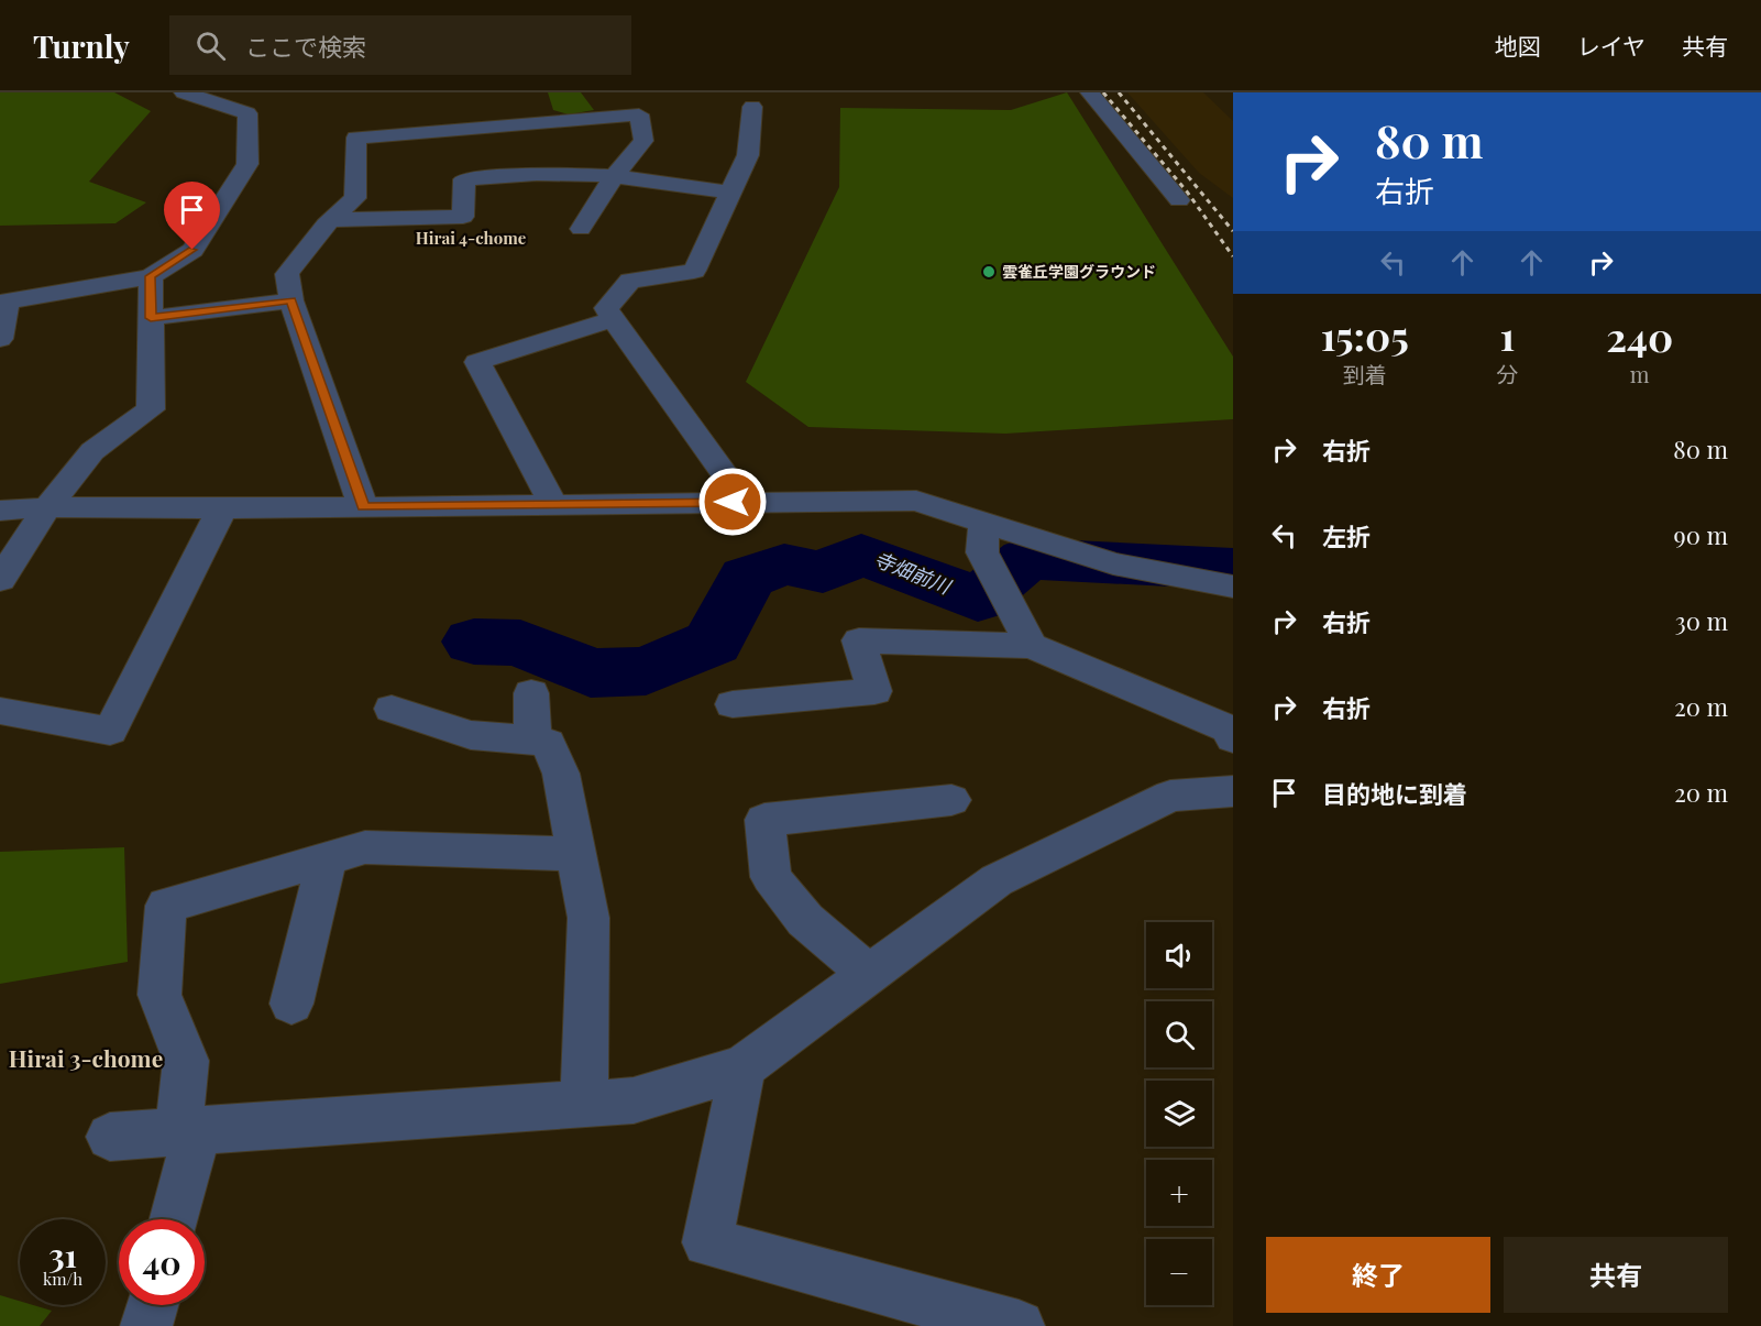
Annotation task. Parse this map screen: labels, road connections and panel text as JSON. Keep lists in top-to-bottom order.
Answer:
{
  "districts": ["Hirai 4-chome", "Hirai 3-chome"],
  "water": ["寺畑前川"],
  "places": ["雲雀丘学園グラウンド"],
  "page": {
    "header": "Turnly",
    "search": "ここで検索",
    "nav": ["地図", "レイヤ", "共有"],
    "turn": ["80 m", "右折"],
    "eta": [
      "15:05",
      "到着",
      "1",
      "分",
      "240",
      "m"
    ],
    "list": [
      {
        "name": "右折",
        "value": "80 m"
      },
      {
        "name": "左折",
        "value": "90 m"
      },
      {
        "name": "右折",
        "value": "30 m"
      },
      {
        "name": "右折",
        "value": "20 m"
      },
      {
        "name": "目的地に到着",
        "value": "20 m"
      }
    ],
    "map_buttons": ["+", "−"],
    "speed": "31 km/h",
    "limit": "40",
    "buttons": ["終了", "共有"]
  }
}
